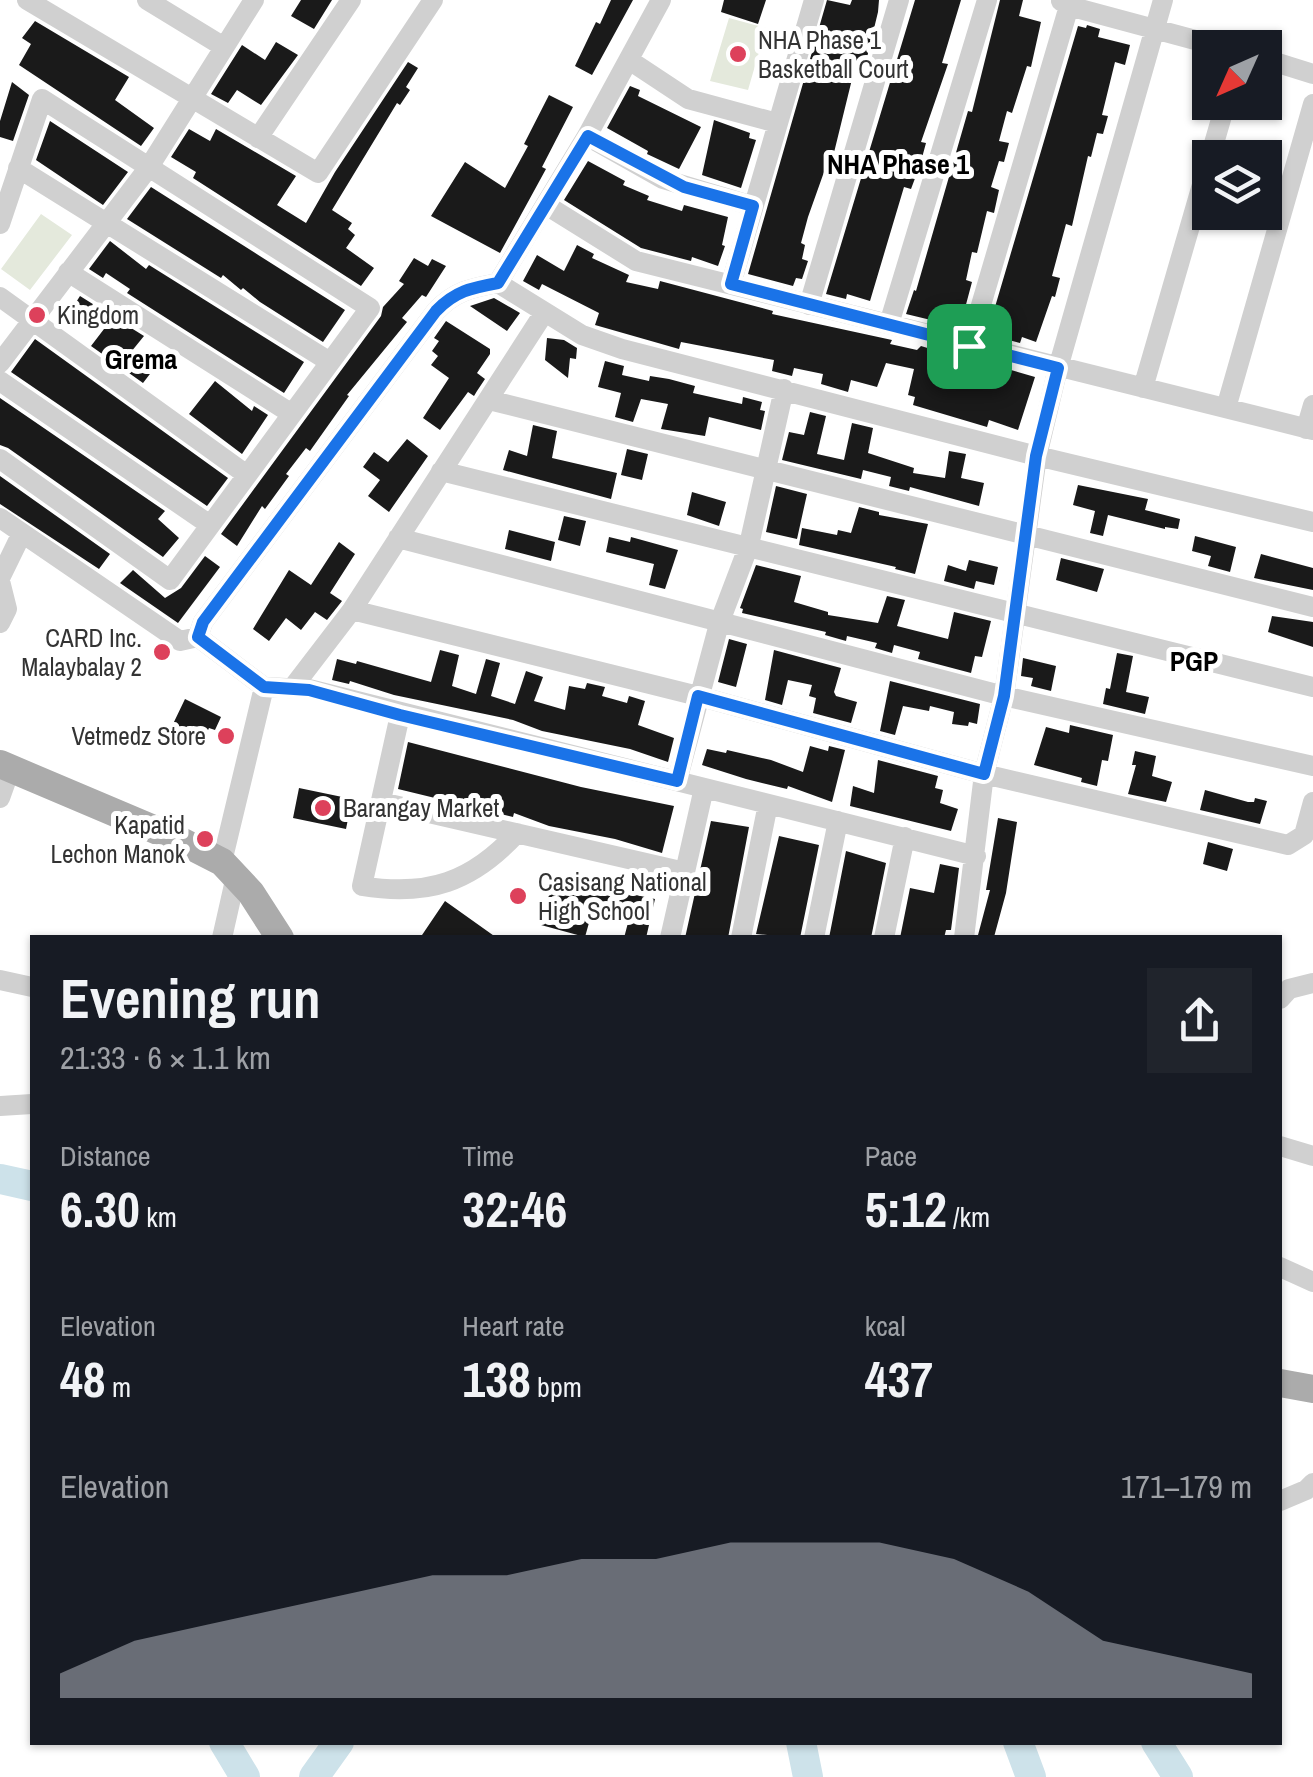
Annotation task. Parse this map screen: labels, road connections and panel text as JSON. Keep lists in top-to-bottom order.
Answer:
{
  "districts": ["NHA Phase 1", "Grema", "PGP"],
  "places": [
    "NHA Phase 1 Basketball Court",
    "Kingdom",
    "CARD Inc. Malaybalay 2",
    "Vetmedz Store",
    "Barangay Market",
    "Kapatid Lechon Manok",
    "Casisang National High School"
  ],
  "north": "bottom left",
  "page": {
    "heading": ["Evening run", "21:33 · 6 × 1.1 km"],
    "stats": [
      ["Distance", "6.30 km"],
      ["Time", "32:46"],
      ["Pace", "5:12 /km"],
      ["Elevation", "48 m"],
      ["Heart rate", "138 bpm"],
      ["kcal", "437"]
    ],
    "chart": ["Elevation", "171–179 m"]
  }
}
